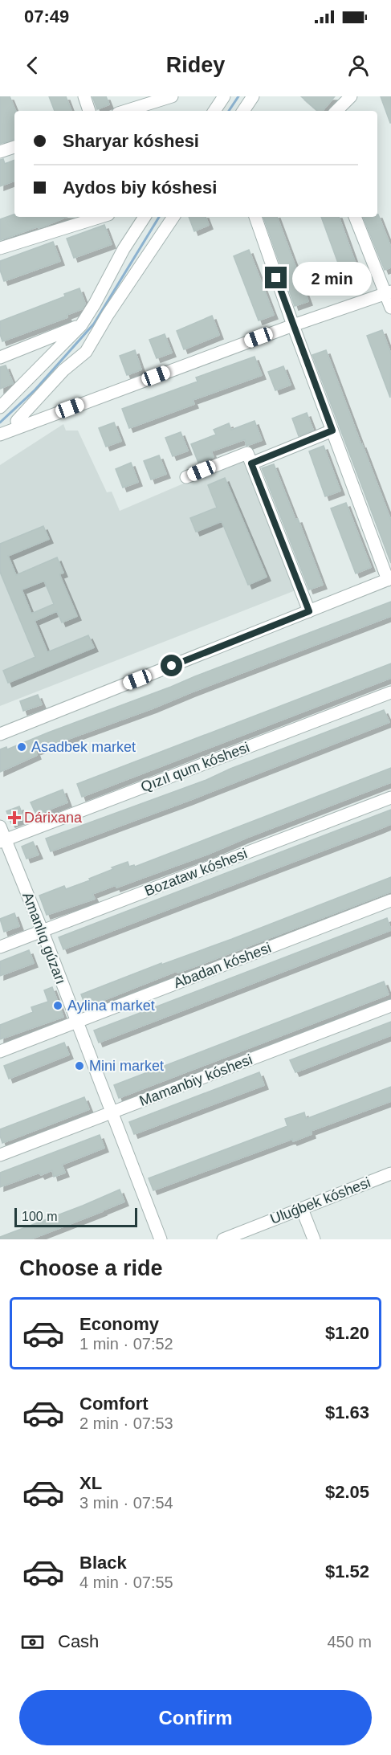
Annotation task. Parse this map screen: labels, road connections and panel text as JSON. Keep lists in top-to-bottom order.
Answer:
{
  "streets": {
    "street": [
      "Qızıl qum kóshesi",
      "Bozataw kóshesi",
      "Amanlıq gúzarı",
      "Abadan kóshesi",
      "Mamanbiy kóshesi",
      "Uluǵbek kóshesi"
    ]
  },
  "crossings": [
    ["Qızıl qum kóshesi", "Amanlıq gúzarı"],
    ["Bozataw kóshesi", "Amanlıq gúzarı"],
    ["Amanlıq gúzarı", "Abadan kóshesi"],
    ["Amanlıq gúzarı", "Mamanbiy kóshesi"]
  ],
  "places": {
    "other": ["Asadbek market", "Aylina market", "Mini market"],
    "health": ["Dárixana"]
  },
  "scale_bar": "100 m",
  "page": {
    "status": "07:49",
    "header": "Ridey",
    "banner": ["Sharyar kóshesi", "Aydos biy kóshesi"],
    "bubble": "2 min",
    "scale": "100 m",
    "heading": "Choose a ride",
    "list": [
      {
        "name": "Economy",
        "note": "1 min · 07:52",
        "value": "$1.20"
      },
      {
        "name": "Comfort",
        "note": "2 min · 07:53",
        "value": "$1.63"
      },
      {
        "name": "XL",
        "note": "3 min · 07:54",
        "value": "$2.05"
      },
      {
        "name": "Black",
        "note": "4 min · 07:55",
        "value": "$1.52"
      }
    ],
    "pay": ["Cash", "450 m"],
    "buttons": "Confirm"
  }
}
